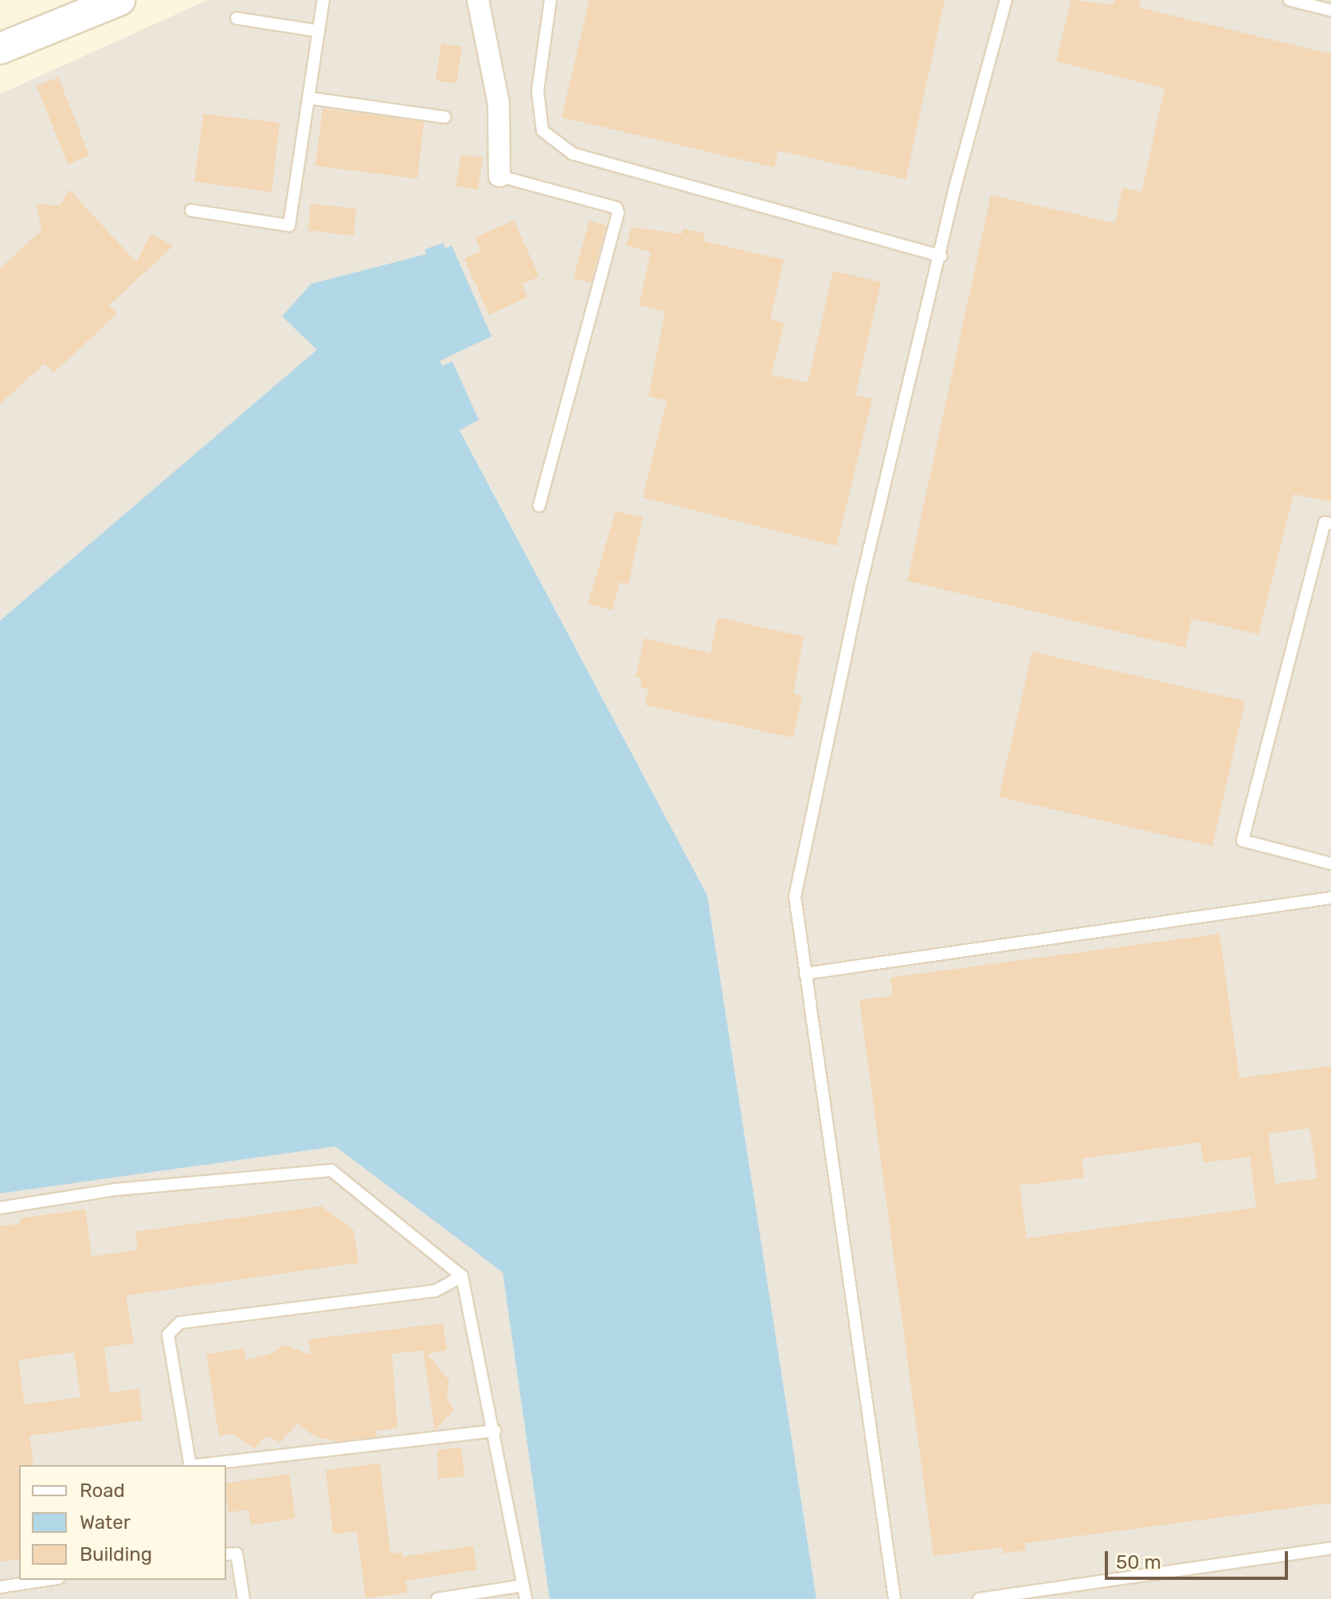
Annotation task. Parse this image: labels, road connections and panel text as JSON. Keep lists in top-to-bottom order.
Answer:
{
  "legend": ["Road", "Water", "Building"],
  "scale_bar": "50 m"
}
